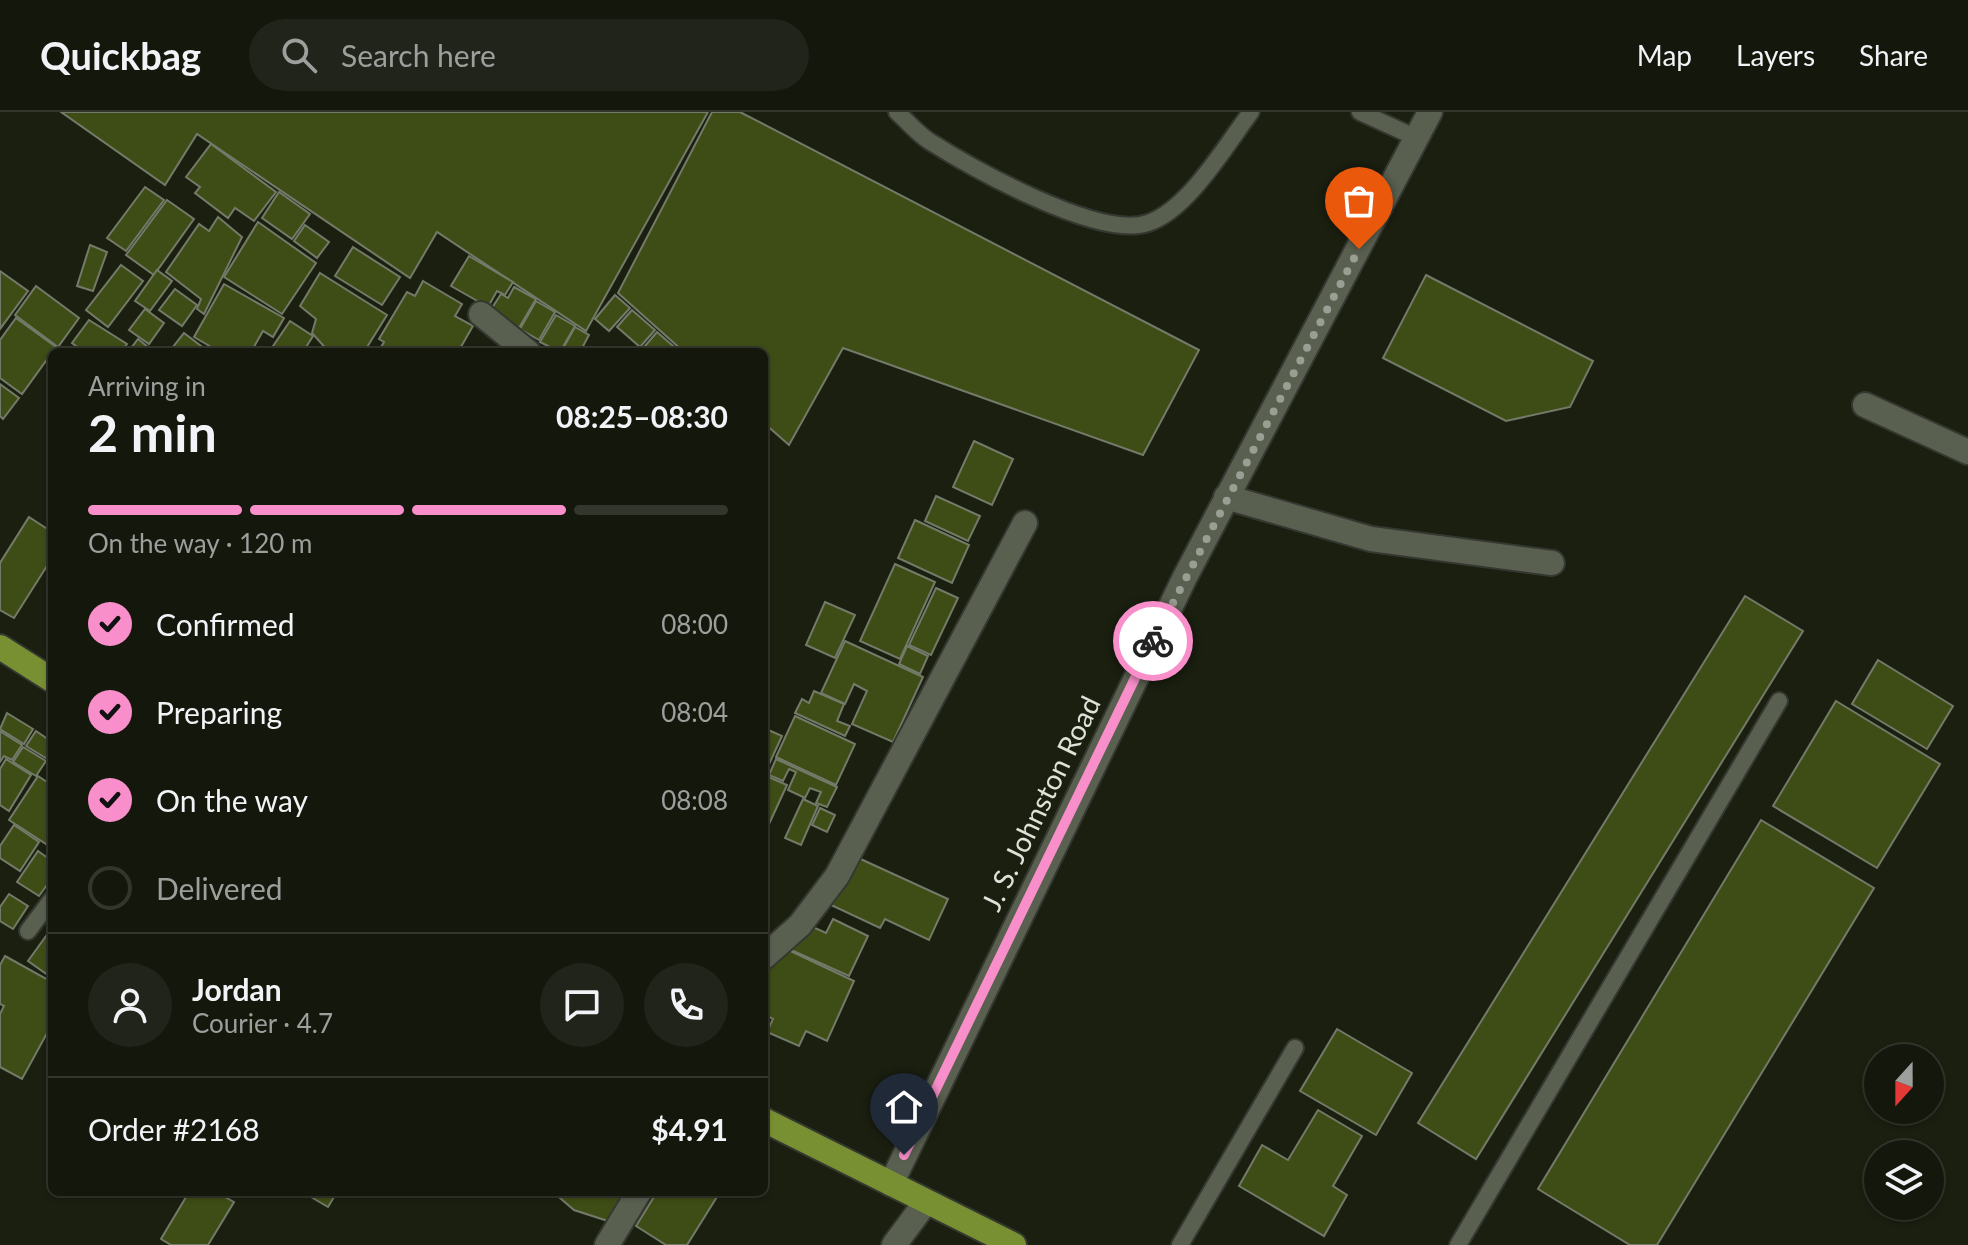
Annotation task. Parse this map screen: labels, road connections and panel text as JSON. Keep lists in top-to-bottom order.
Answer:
{
  "streets": {
    "street": ["J. S. Johnston Road"]
  },
  "north": "bottom",
  "page": {
    "header": "Quickbag",
    "search": "Search here",
    "nav": ["Map", "Layers", "Share"],
    "heading": ["2 min", "Arriving in", "08:25–08:30"],
    "panel": [
      "Jordan",
      "Courier · 4.7",
      "Order #2168",
      "$4.91"
    ],
    "bar": "On the way · 120 m",
    "list": [
      ["Confirmed", "08:00"],
      ["Preparing", "08:04"],
      ["On the way", "08:08"],
      "Delivered"
    ]
  }
}
